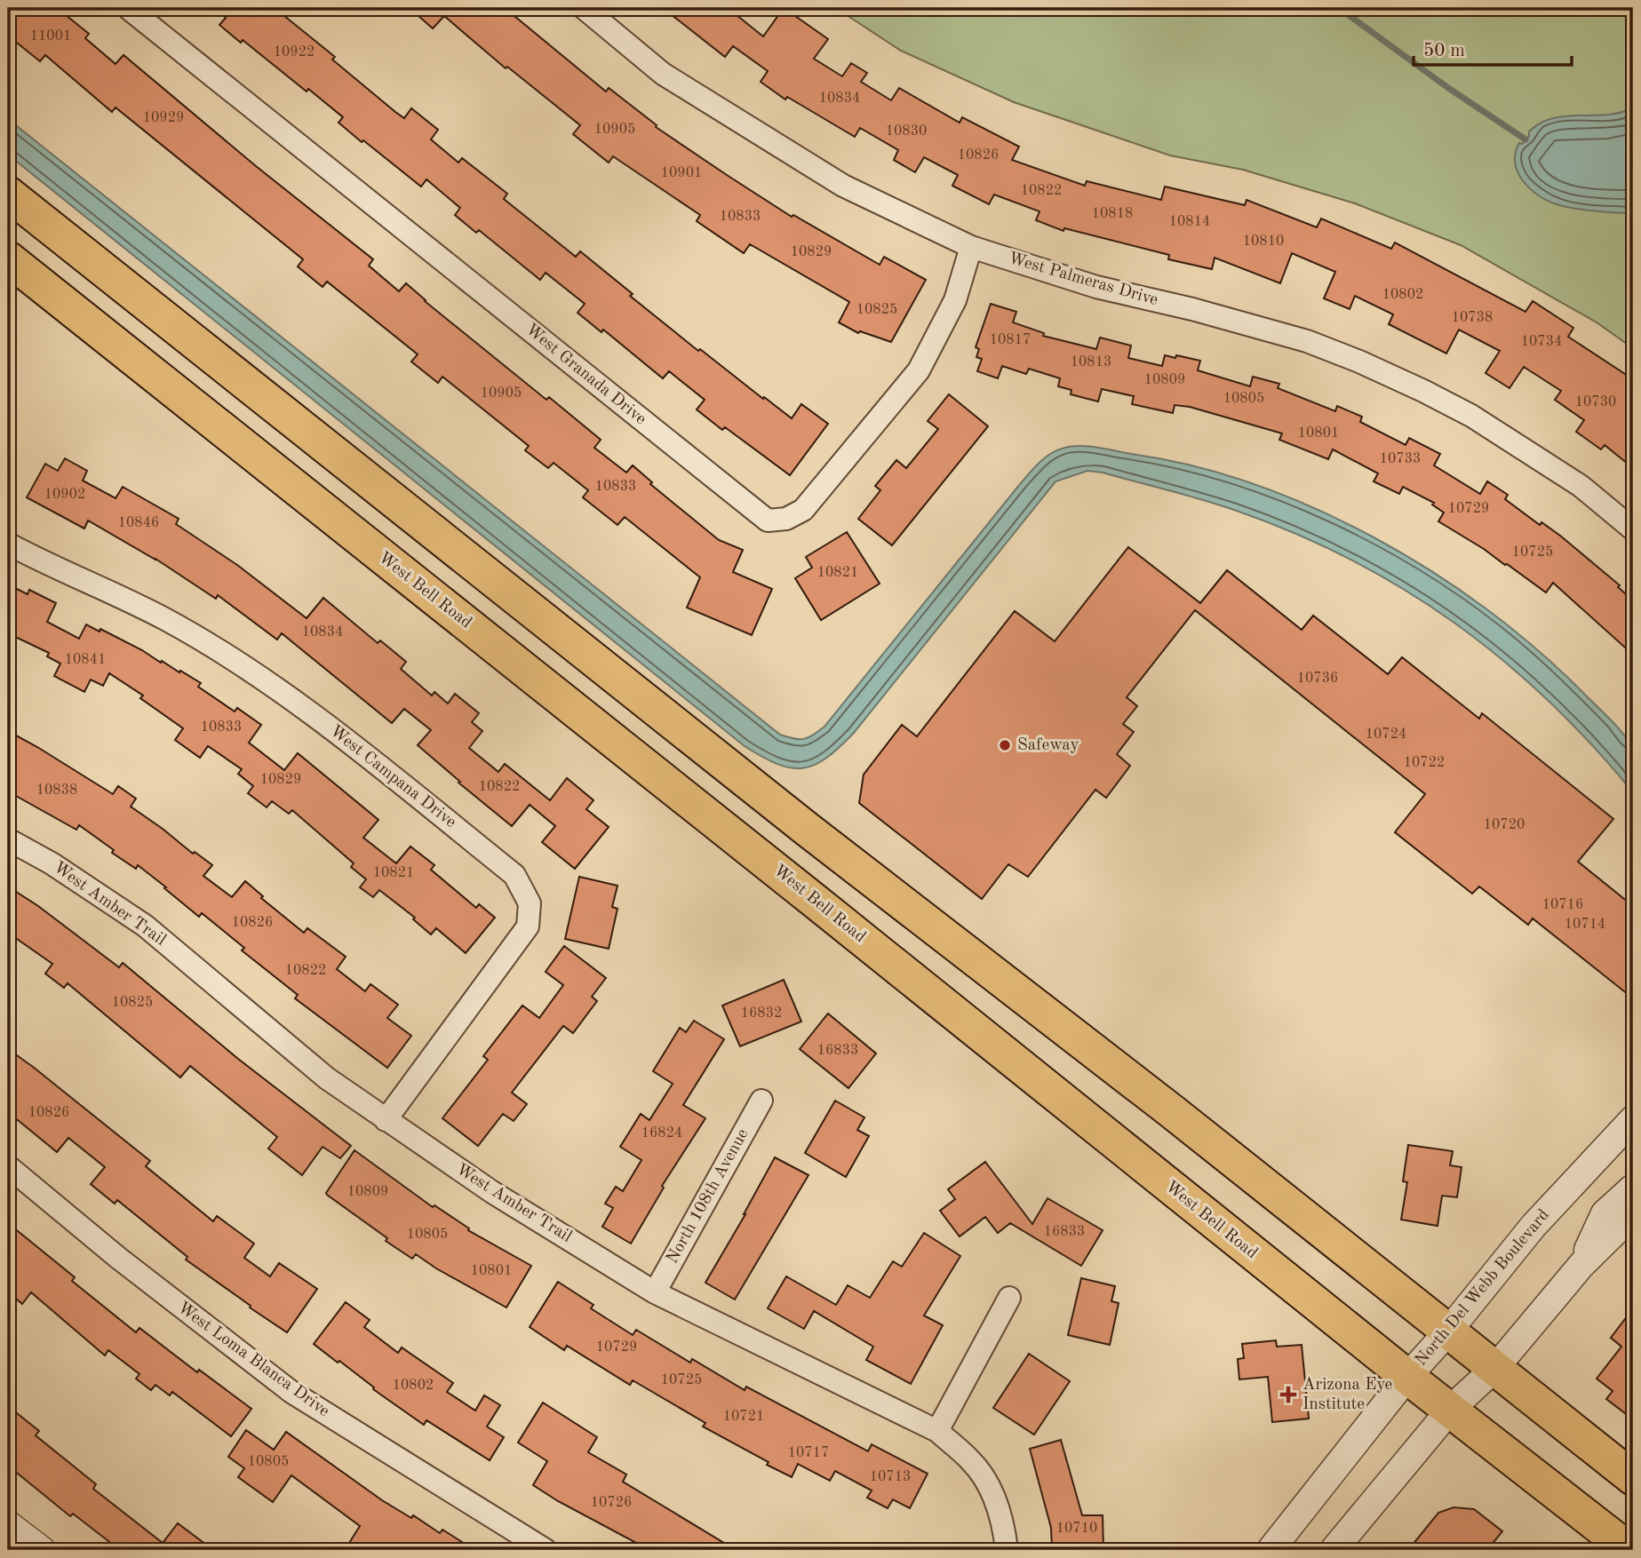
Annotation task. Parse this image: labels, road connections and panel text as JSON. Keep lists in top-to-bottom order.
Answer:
{
  "streets": {
    "main road": ["West Bell Road"],
    "street": [
      "West Palmeras Drive",
      "West Granada Drive",
      "West Campana Drive",
      "West Amber Trail",
      "North 108th Avenue",
      "North Del Webb Boulevard",
      "West Loma Blanca Drive"
    ]
  },
  "crossings": [
    ["West Palmeras Drive", "West Granada Drive"],
    ["West Bell Road", "North Del Webb Boulevard"],
    ["West Campana Drive", "West Amber Trail"],
    ["West Amber Trail", "North 108th Avenue"]
  ],
  "places": {
    "other": ["Safeway"],
    "health": ["Arizona Eye Institute"]
  },
  "house_numbers": [
    "11001",
    "10922",
    "10834",
    "10929",
    "10905",
    "10830",
    "10826",
    "10901",
    "10822",
    "10818",
    "10833",
    "10814",
    "10810",
    "10829",
    "10802",
    "10825",
    "10738",
    "10817",
    "10734",
    "10813",
    "10809",
    "10905",
    "10805",
    "10730",
    "10801",
    "10733",
    "10833",
    "10902",
    "10729",
    "10846",
    "10725",
    "10821",
    "10834",
    "10841",
    "10736",
    "10833",
    "10724",
    "10722",
    "10829",
    "10822",
    "10838",
    "10720",
    "10821",
    "10716",
    "10826",
    "10714",
    "10822",
    "10825",
    "16832",
    "16833",
    "10826",
    "16824",
    "10809",
    "16833",
    "10805",
    "10801",
    "10729",
    "10725",
    "10802",
    "10721",
    "10717",
    "10805",
    "10713",
    "10726",
    "10710"
  ],
  "scale_bar": "50 m"
}
